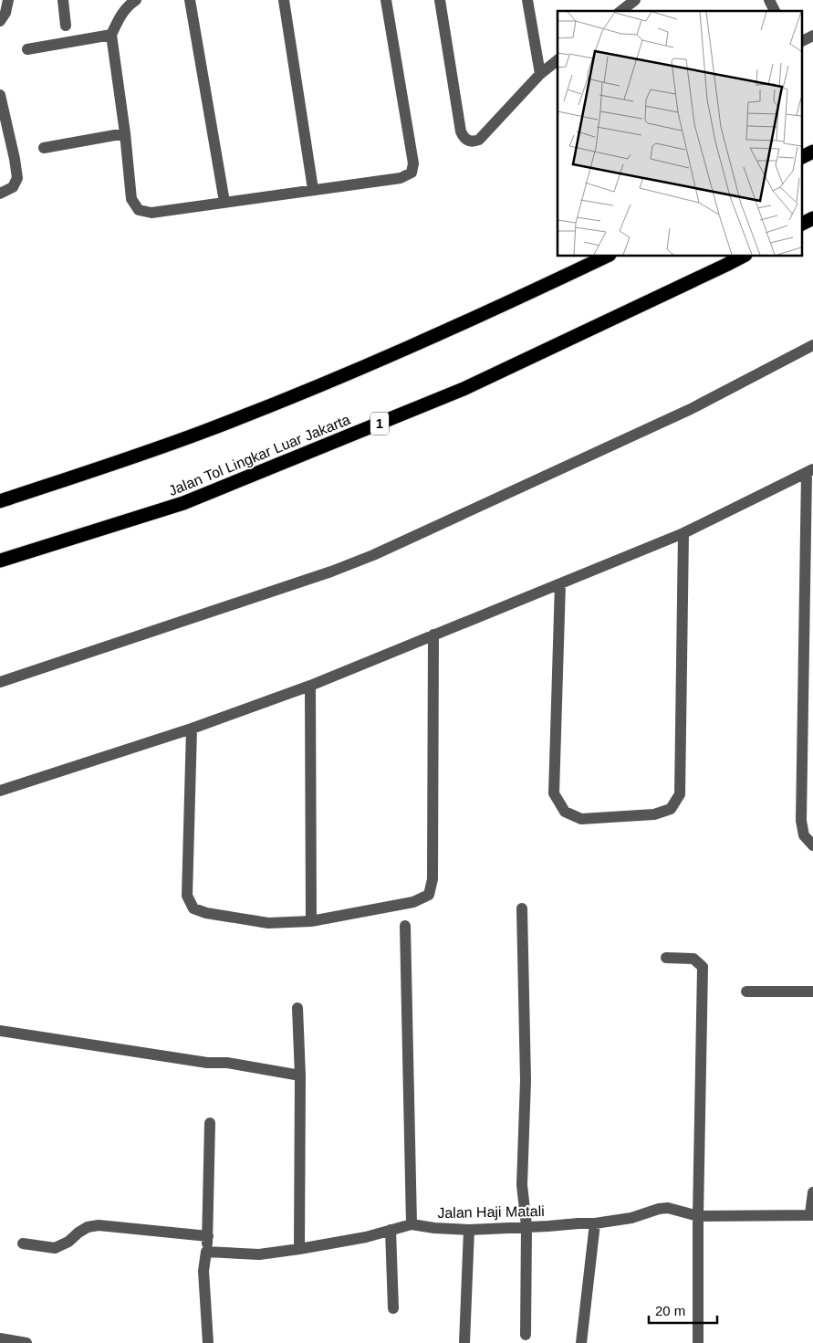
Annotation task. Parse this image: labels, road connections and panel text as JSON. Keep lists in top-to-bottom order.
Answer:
{
  "streets": {
    "highway": ["1", "Jalan Tol Lingkar Luar Jakarta"],
    "street": ["Jalan Haji Matali"]
  },
  "scale_bar": "20 m"
}
